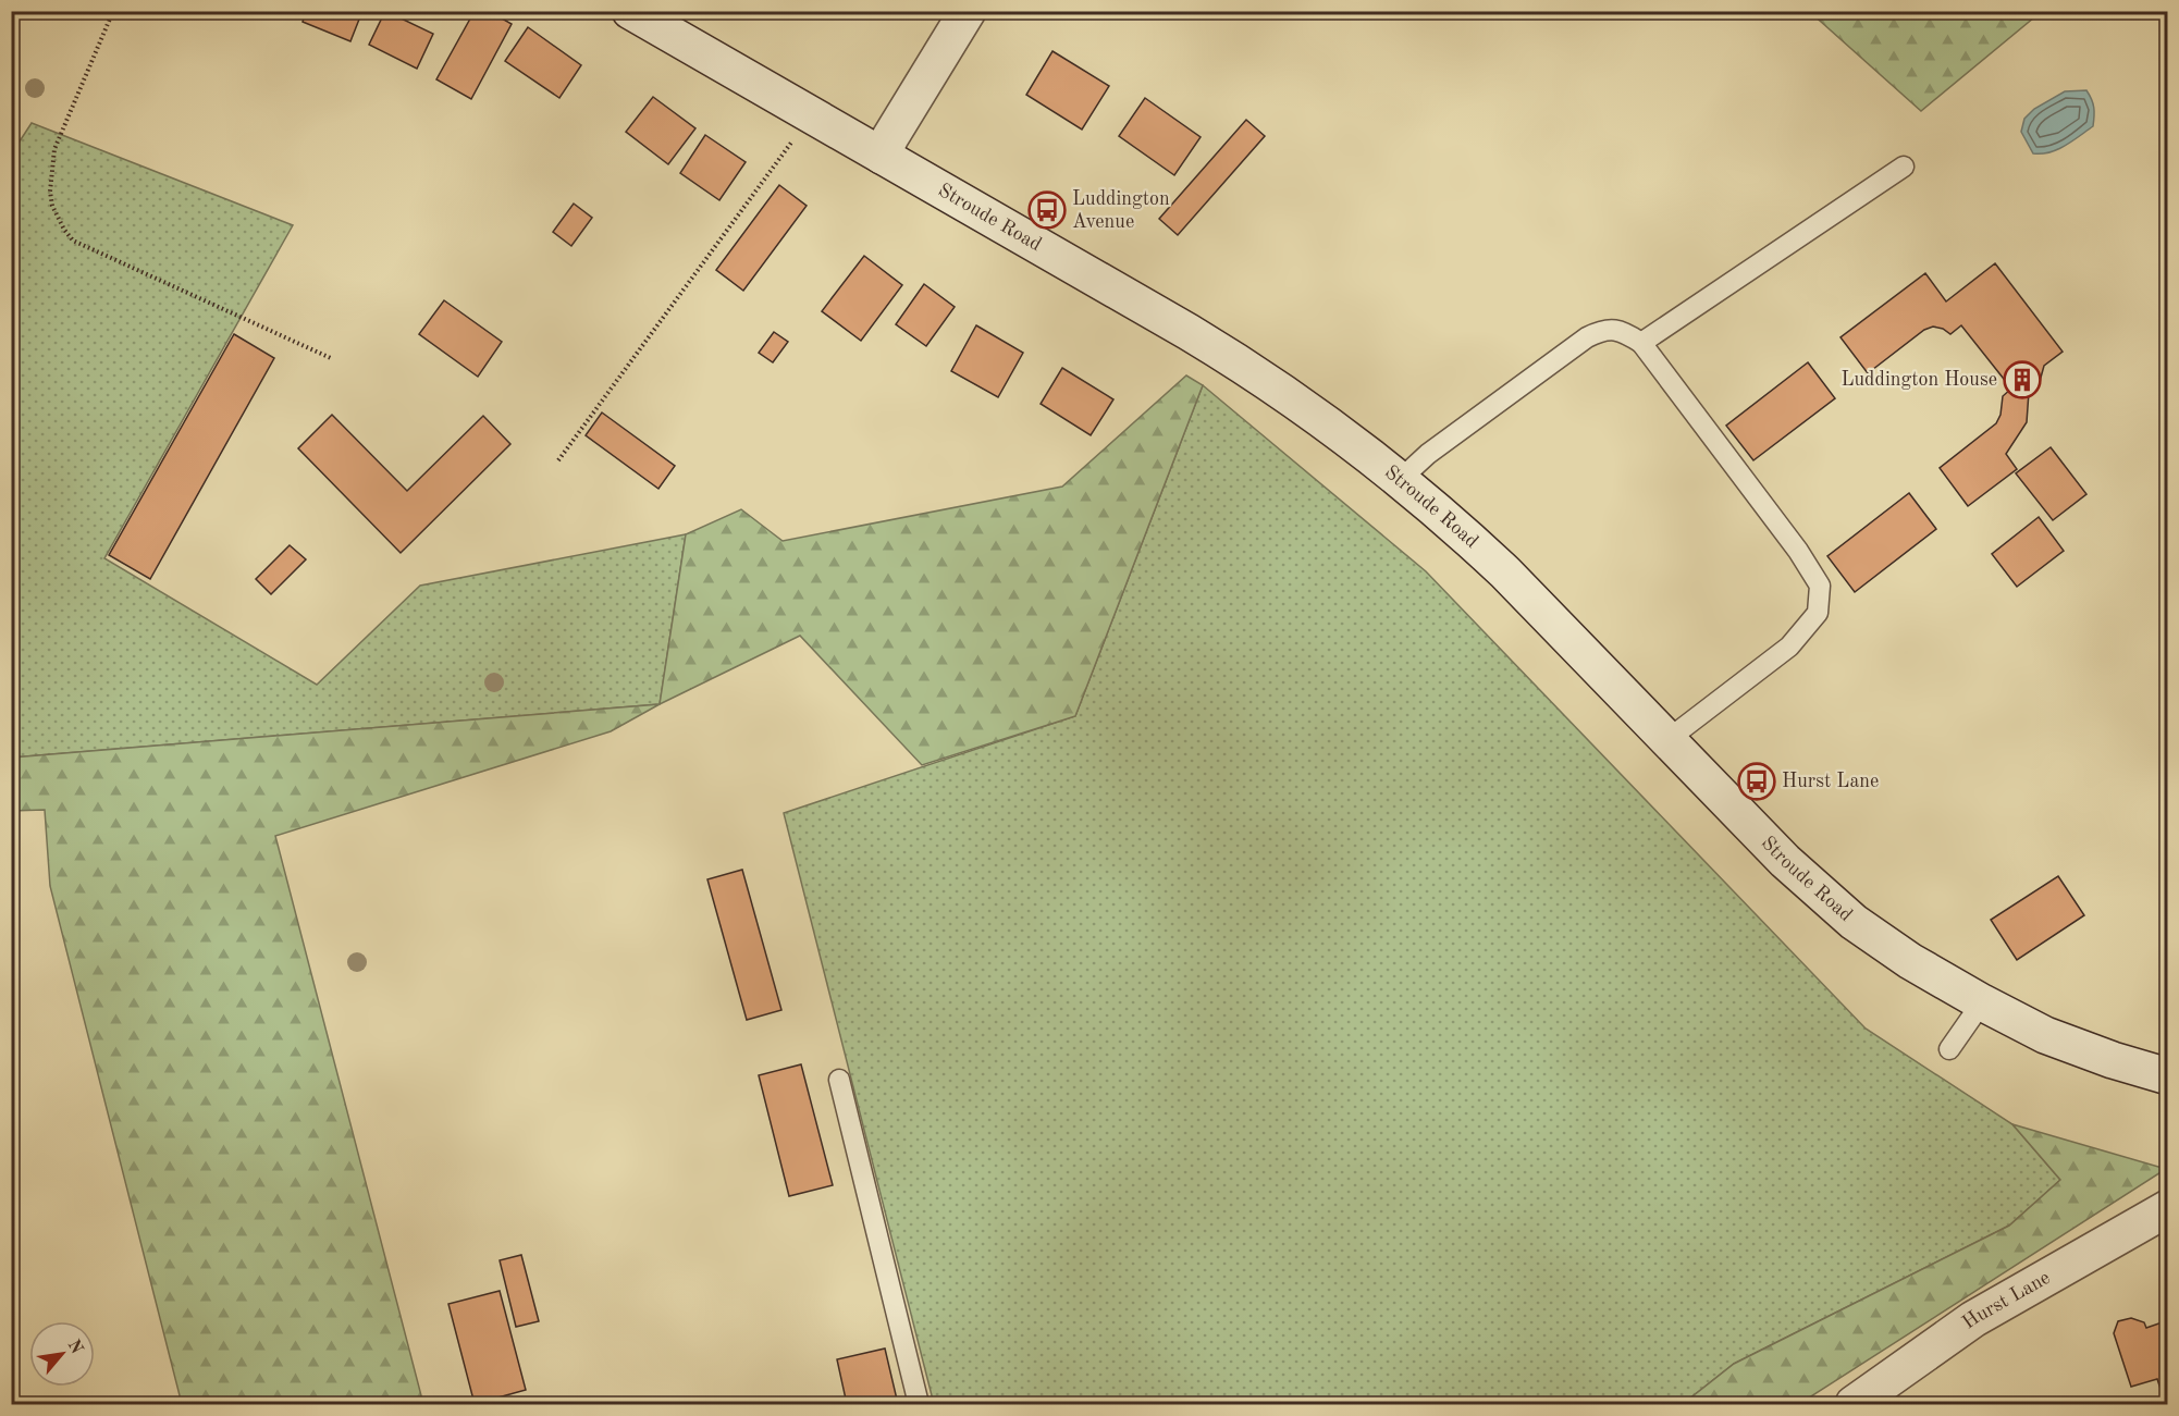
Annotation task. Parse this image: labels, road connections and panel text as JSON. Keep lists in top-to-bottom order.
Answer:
{
  "streets": {
    "street": ["Stroude Road", "Hurst Lane"]
  },
  "places": {
    "bus stop": ["Luddington Avenue", "Hurst Lane"],
    "building": ["Luddington House"]
  },
  "north": "top right"
}
